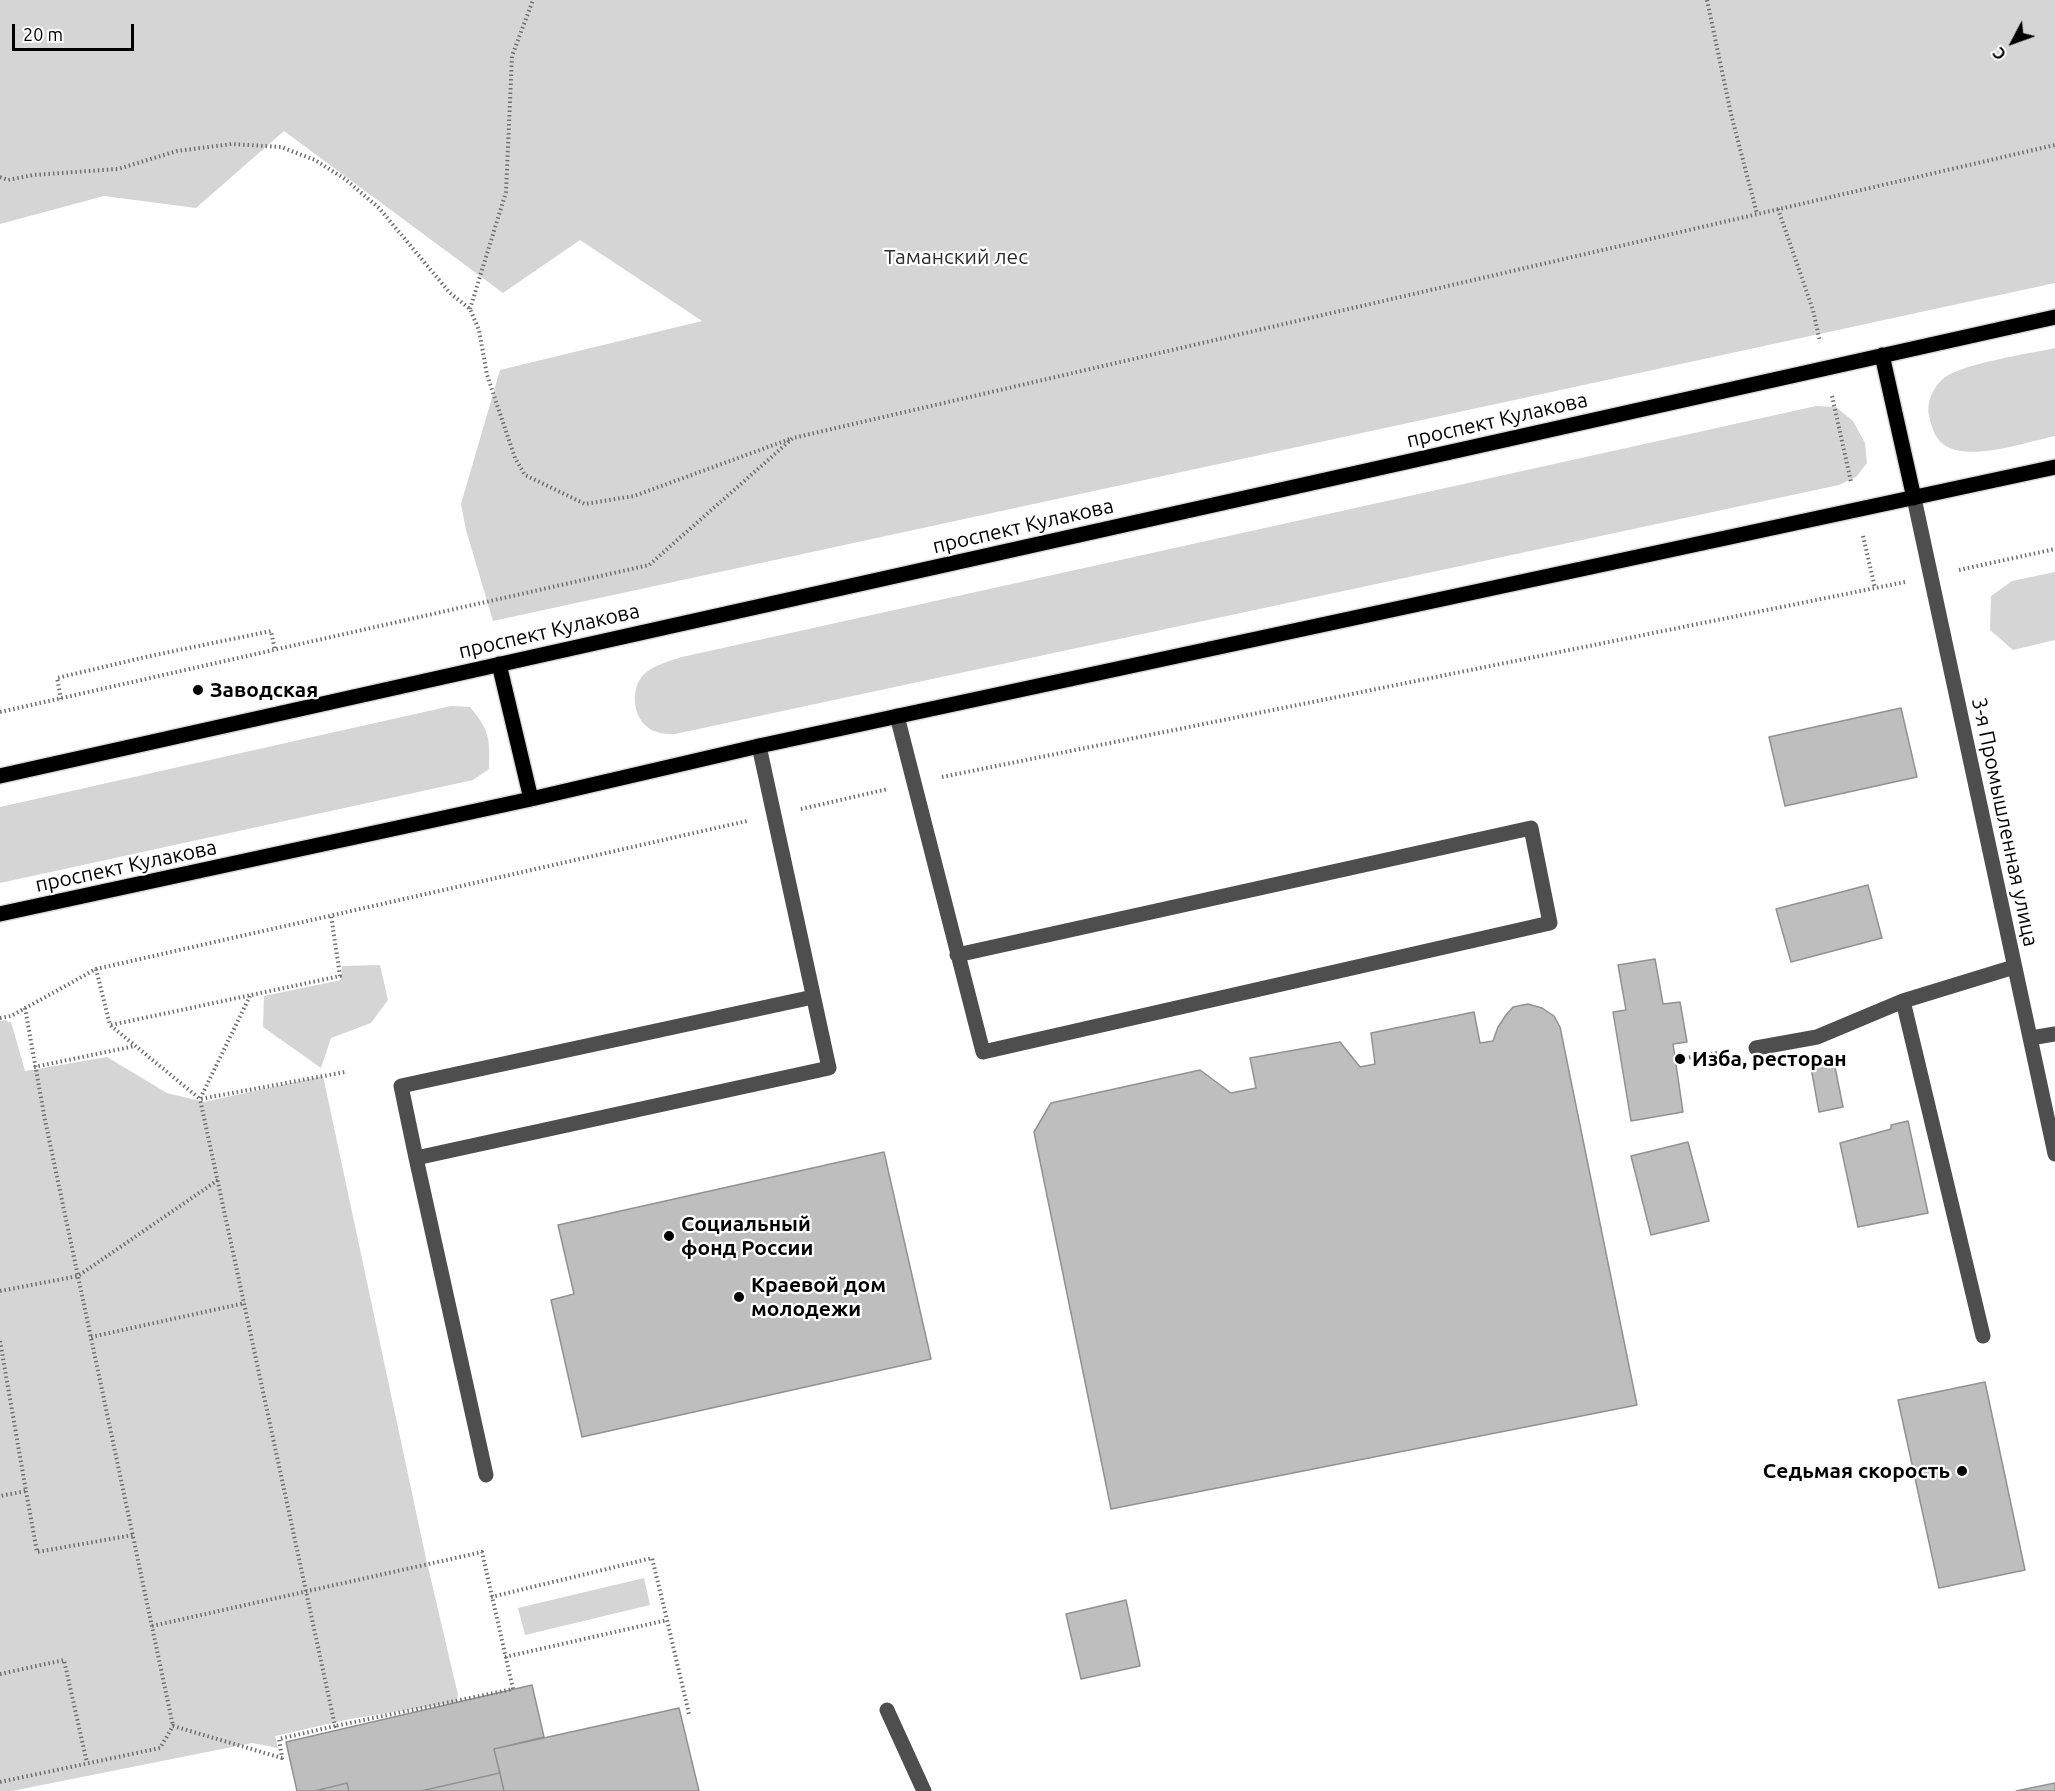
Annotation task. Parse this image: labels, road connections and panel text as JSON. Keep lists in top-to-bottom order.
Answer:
{
  "streets": {
    "main road": ["проспект Кулакова"],
    "street": ["3-я Промышленная улица"]
  },
  "crossings": [
    ["проспект Кулакова", "3-я Промышленная улица"]
  ],
  "parks": ["Таманский лес"],
  "places": [
    "Заводская",
    "Изба, ресторан",
    "Социальный фонд России",
    "Краевой дом молодежи",
    "Седьмая скорость"
  ],
  "scale_bar": "20 m",
  "north": "bottom left"
}
